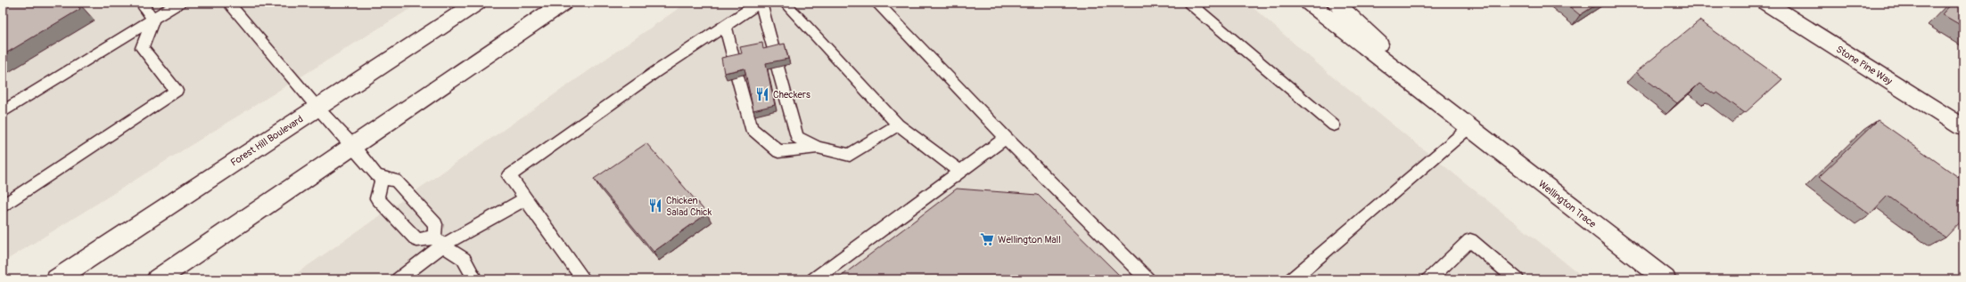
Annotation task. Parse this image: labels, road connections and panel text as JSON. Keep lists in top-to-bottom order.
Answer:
{
  "streets": {
    "main road": ["Stone Pine Way", "Forest Hill Boulevard", "Wellington Trace"]
  },
  "places": {
    "restaurant": ["Checkers", "Chicken Salad Chick"],
    "supermarket": ["Wellington Mall"]
  }
}
